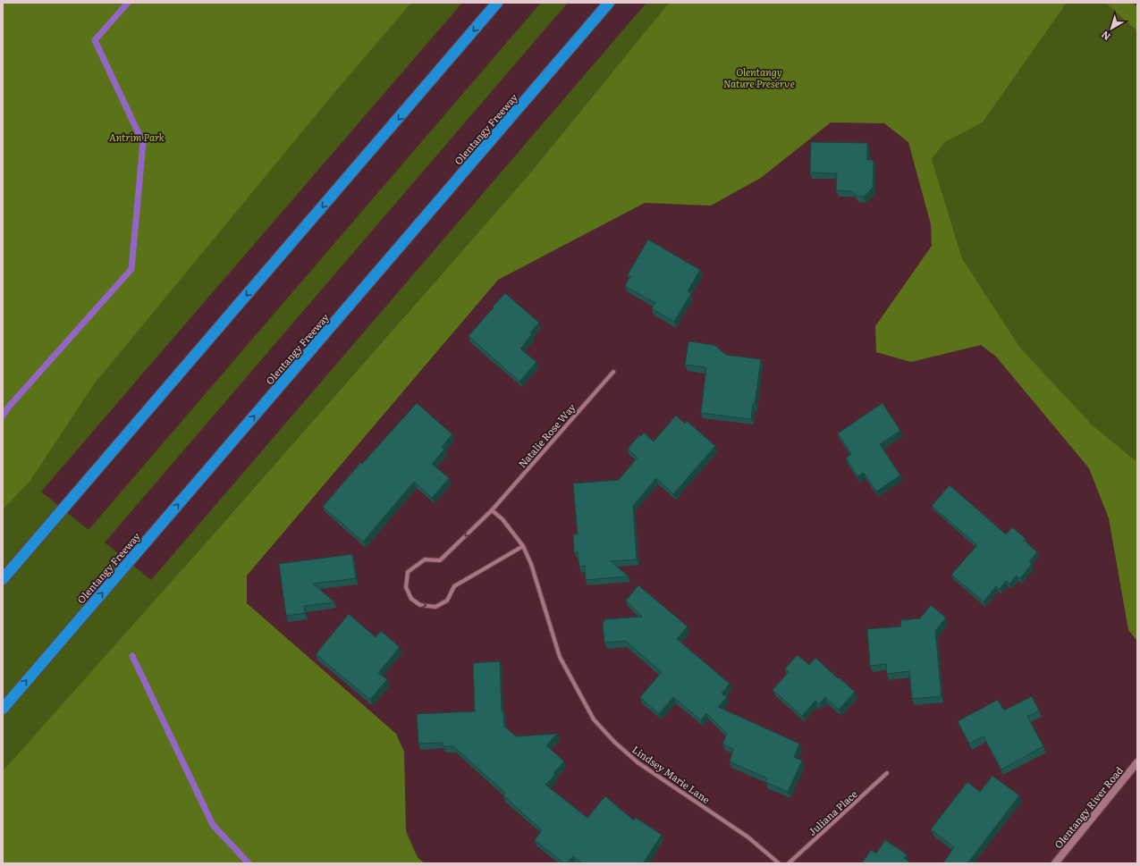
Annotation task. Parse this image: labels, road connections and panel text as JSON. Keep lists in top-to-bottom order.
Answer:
{
  "streets": {
    "highway": ["Olentangy Freeway"],
    "main road": ["Olentangy River Road"],
    "street": ["Natalie Rose Way", "Lindsey Marie Lane", "Juliana Place"]
  },
  "crossings": [
    ["Natalie Rose Way", "Lindsey Marie Lane"]
  ],
  "parks": ["Olentangy Nature Preserve", "Antrim Park"],
  "north": "bottom left"
}
